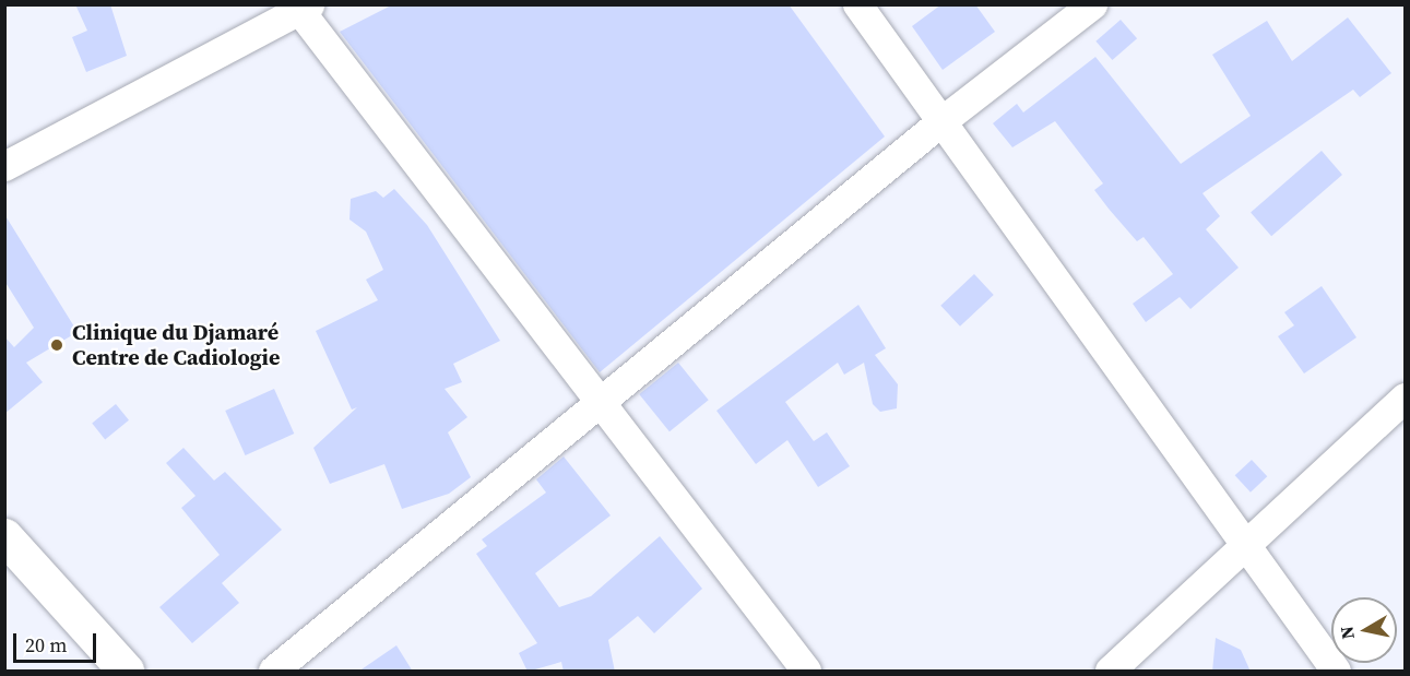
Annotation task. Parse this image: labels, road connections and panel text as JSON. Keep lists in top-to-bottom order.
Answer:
{
  "places": ["Clinique du Djamaré Centre de Cadiologie"],
  "scale_bar": "20 m",
  "north": "left"
}
